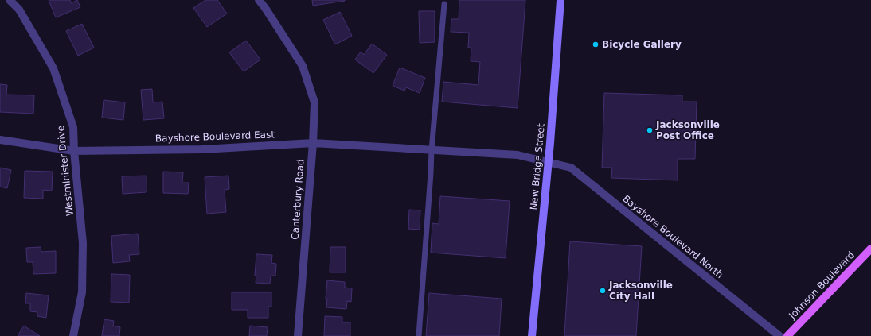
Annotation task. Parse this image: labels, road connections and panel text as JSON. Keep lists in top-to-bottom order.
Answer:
{
  "streets": {
    "main road": ["New Bridge Street", "Johnson Boulevard"],
    "street": [
      "Bayshore Boulevard East",
      "Westminister Drive",
      "Canterbury Road",
      "Bayshore Boulevard North"
    ]
  },
  "crossings": [
    ["Bayshore Boulevard East", "Westminister Drive"],
    ["Bayshore Boulevard East", "Canterbury Road"],
    ["Bayshore Boulevard East", "Bayshore Boulevard North"],
    ["New Bridge Street", "Bayshore Boulevard North"]
  ],
  "places": ["Bicycle Gallery", "Jacksonville Post Office", "Jacksonville City Hall"]
}
